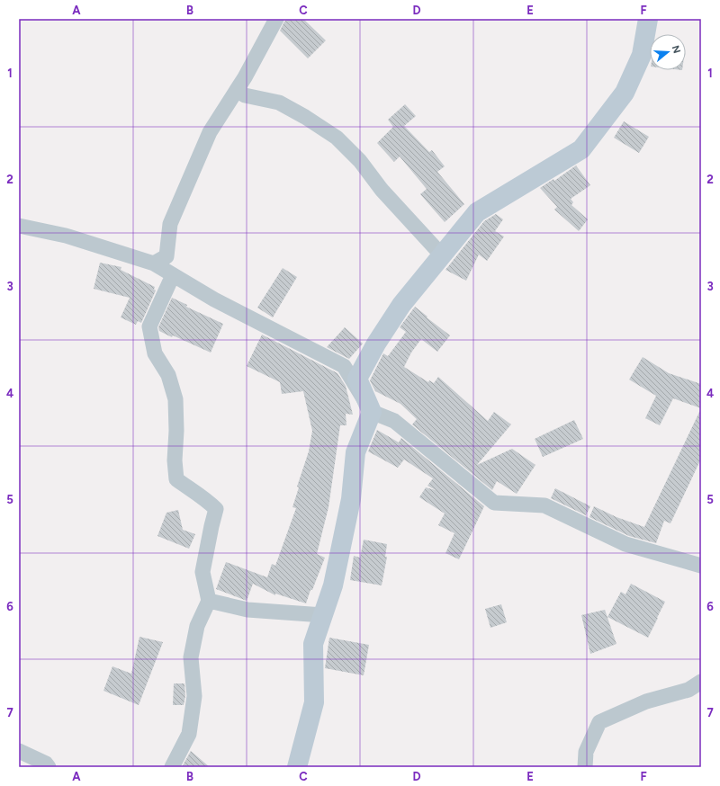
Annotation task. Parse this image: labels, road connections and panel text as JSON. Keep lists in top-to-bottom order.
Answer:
{
  "north": "right",
  "grid": {
    "columns": [
      "A",
      "B",
      "C",
      "D",
      "E",
      "F"
    ],
    "rows": [
      "1",
      "2",
      "3",
      "4",
      "5",
      "6",
      "7"
    ]
  }
}
